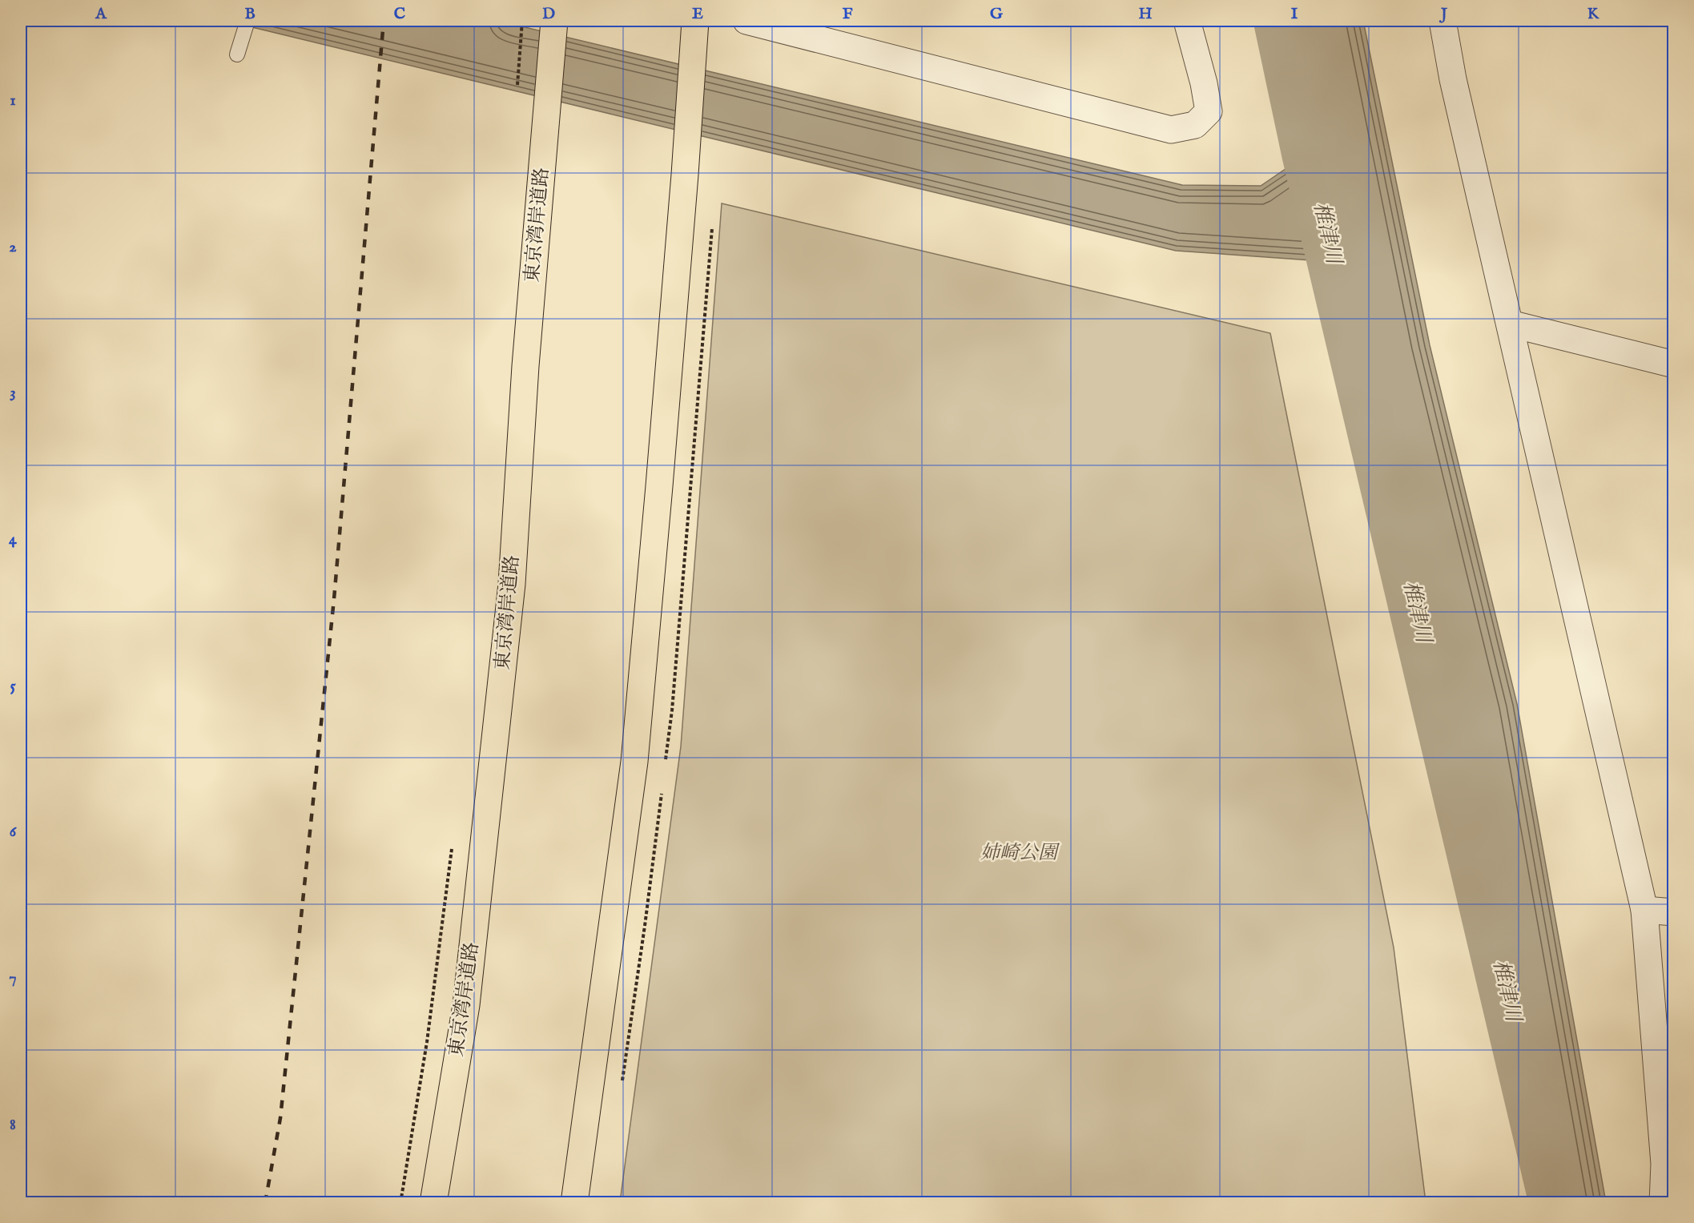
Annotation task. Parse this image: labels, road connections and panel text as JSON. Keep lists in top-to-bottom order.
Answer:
{
  "streets": {
    "highway": ["東京湾岸道路"]
  },
  "water": ["椎津川"],
  "parks": ["姉崎公園"],
  "grid": {
    "columns": [
      "A",
      "B",
      "C",
      "D",
      "E",
      "F",
      "G",
      "H",
      "I",
      "J",
      "K"
    ],
    "rows": [
      "1",
      "2",
      "3",
      "4",
      "5",
      "6",
      "7",
      "8"
    ]
  }
}
